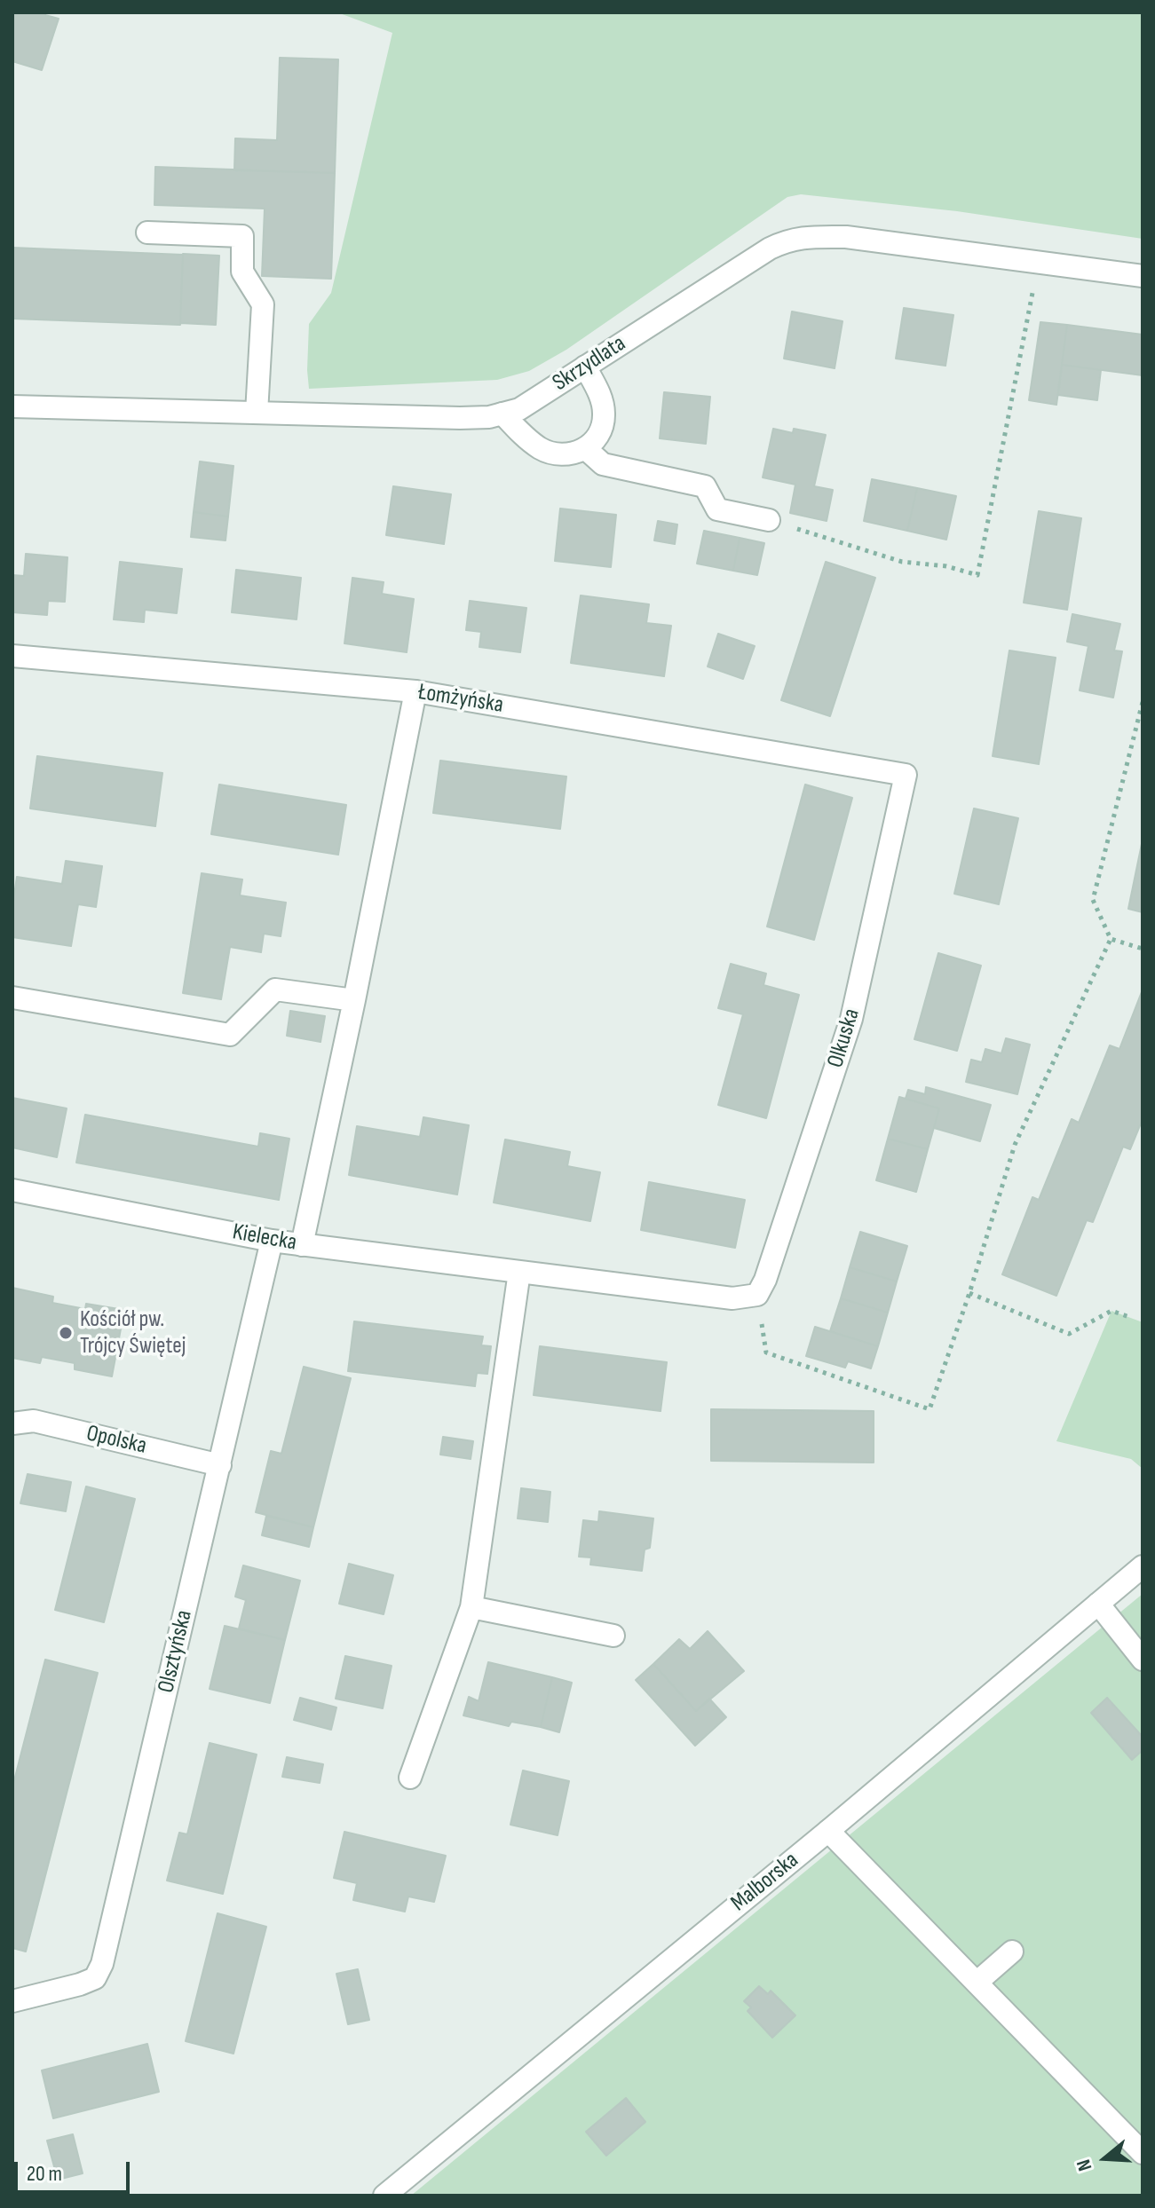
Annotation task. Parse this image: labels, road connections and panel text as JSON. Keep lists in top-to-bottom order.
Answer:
{
  "streets": {
    "street": [
      "Skrzydlata",
      "Łomżyńska",
      "Olkuska",
      "Kielecka",
      "Opolska",
      "Olsztyńska",
      "Malborska"
    ]
  },
  "crossings": [
    ["Łomżyńska", "Olkuska"],
    ["Olkuska", "Kielecka"],
    ["Kielecka", "Olsztyńska"],
    ["Opolska", "Olsztyńska"]
  ],
  "places": ["Kościół pw. Trójcy Świętej"],
  "scale_bar": "20 m",
  "north": "left"
}
